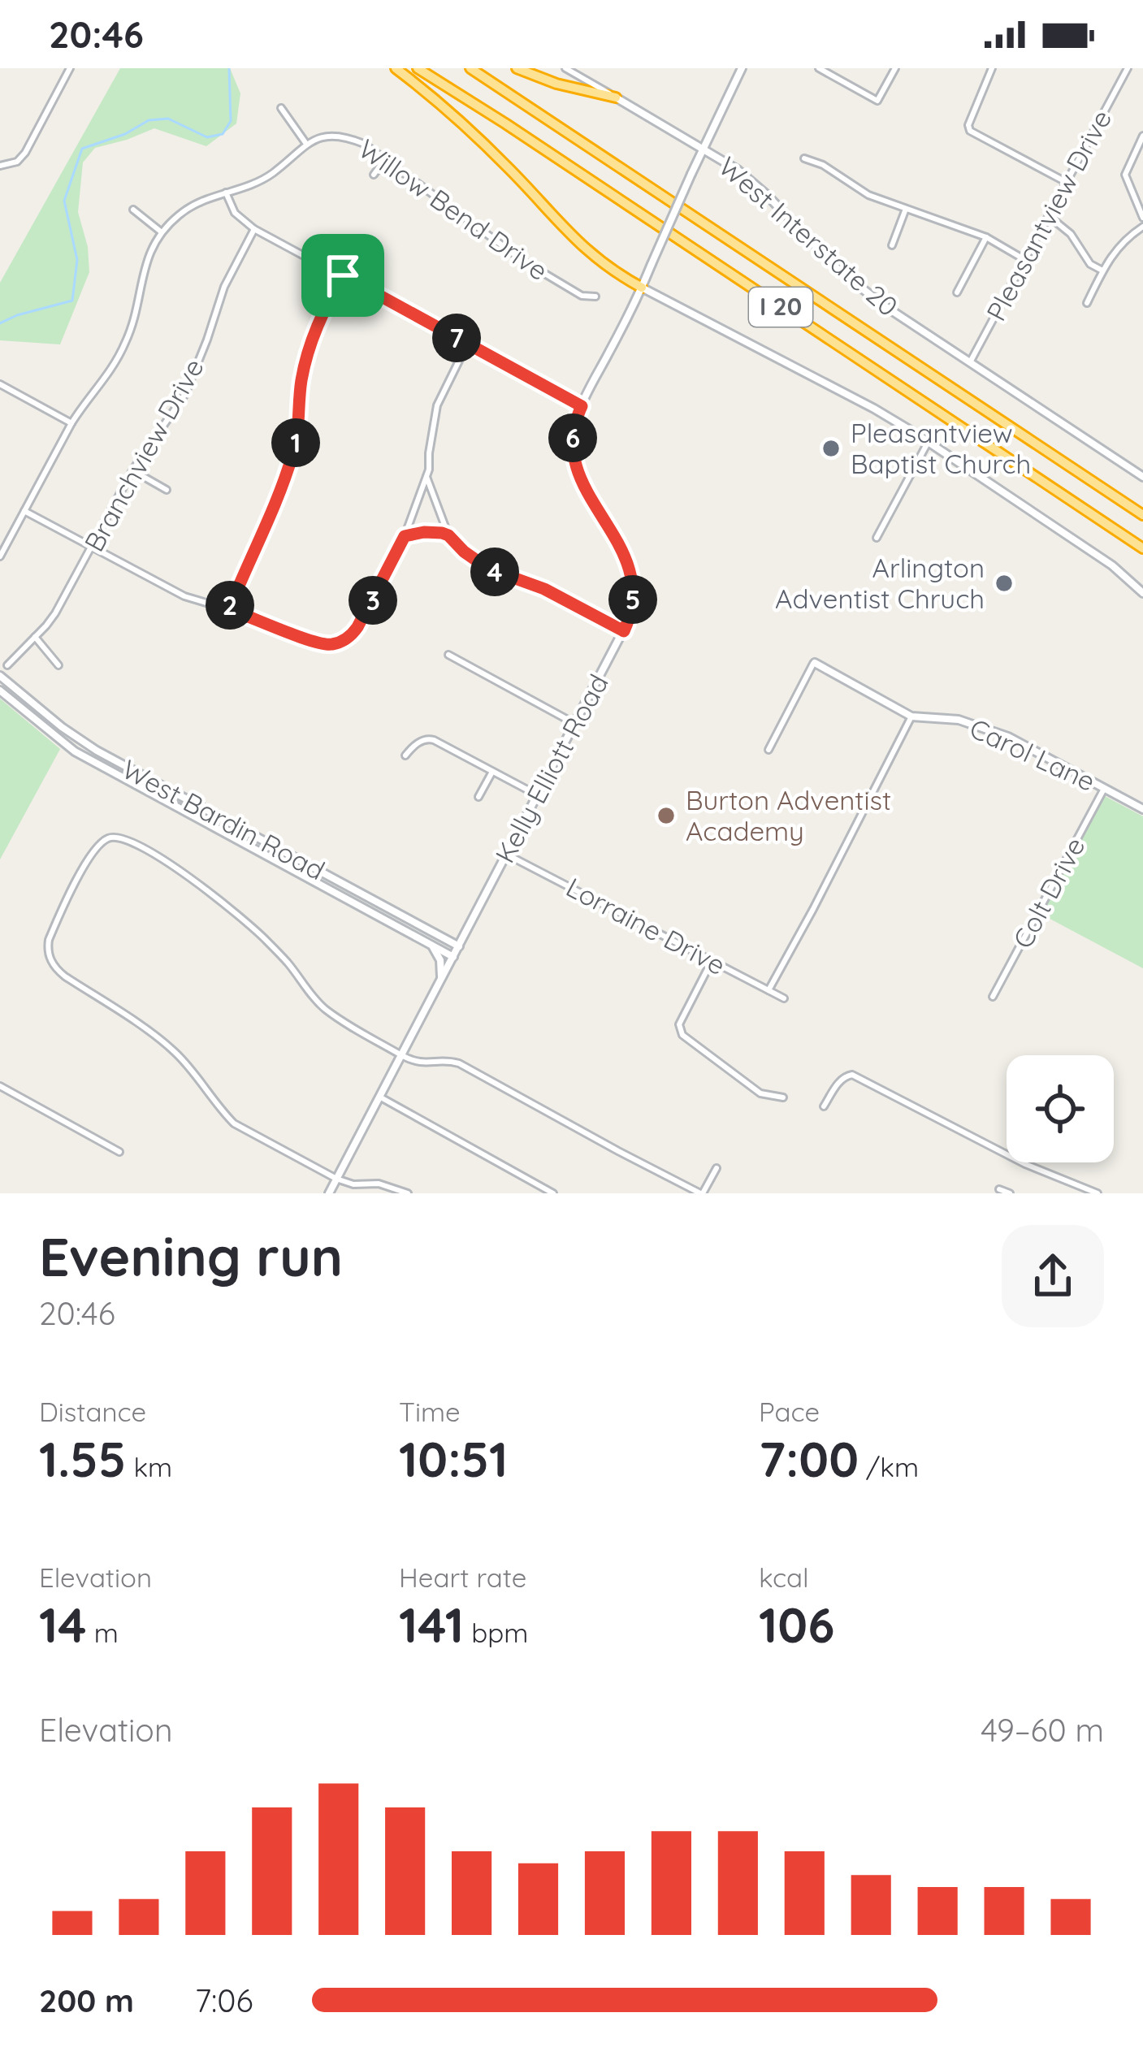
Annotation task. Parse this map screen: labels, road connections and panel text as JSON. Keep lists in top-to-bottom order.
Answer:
{
  "streets": {
    "highway": ["I 20"],
    "street": [
      "Willow Bend Drive",
      "Pleasantview Drive",
      "West Interstate 20",
      "Branchview Drive",
      "Carol Lane",
      "Kelly Elliott Road",
      "West Bardin Road",
      "Colt Drive",
      "Lorraine Drive"
    ]
  },
  "crossings": [
    ["Pleasantview Drive", "West Interstate 20"],
    ["West Interstate 20", "Kelly Elliott Road"],
    ["Carol Lane", "Colt Drive"],
    ["Kelly Elliott Road", "West Bardin Road"],
    ["Kelly Elliott Road", "Lorraine Drive"]
  ],
  "places": ["Pleasantview Baptist Church", "Arlington Adventist Chruch", "Burton Adventist Academy"],
  "page": {
    "status": "20:46",
    "pins": [
      "7",
      "6",
      "1",
      "4",
      "5",
      "3",
      "2"
    ],
    "heading": ["Evening run", "20:46"],
    "stats": [
      ["Distance", "1.55 km"],
      ["Time", "10:51"],
      ["Pace", "7:00 /km"],
      ["Elevation", "14 m"],
      ["Heart rate", "141 bpm"],
      ["kcal", "106"]
    ],
    "chart": ["Elevation", "49–60 m"],
    "list": [
      {
        "name": "200 m",
        "note": "7:06"
      }
    ]
  }
}
